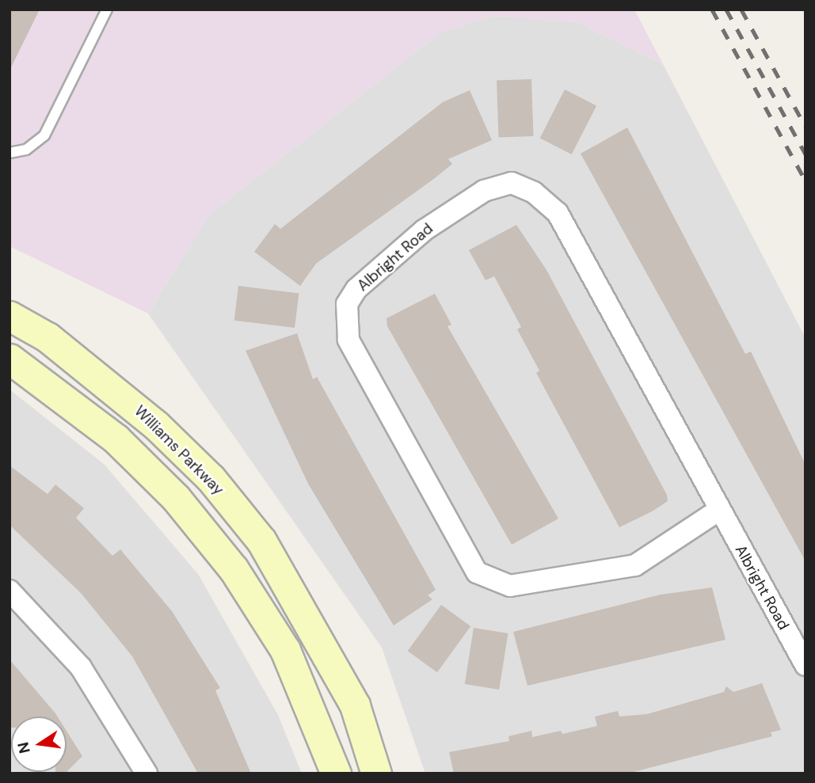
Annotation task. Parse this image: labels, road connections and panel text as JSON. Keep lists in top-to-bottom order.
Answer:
{
  "streets": {
    "main road": ["Williams Parkway"],
    "street": ["Albright Road"]
  },
  "north": "left"
}
